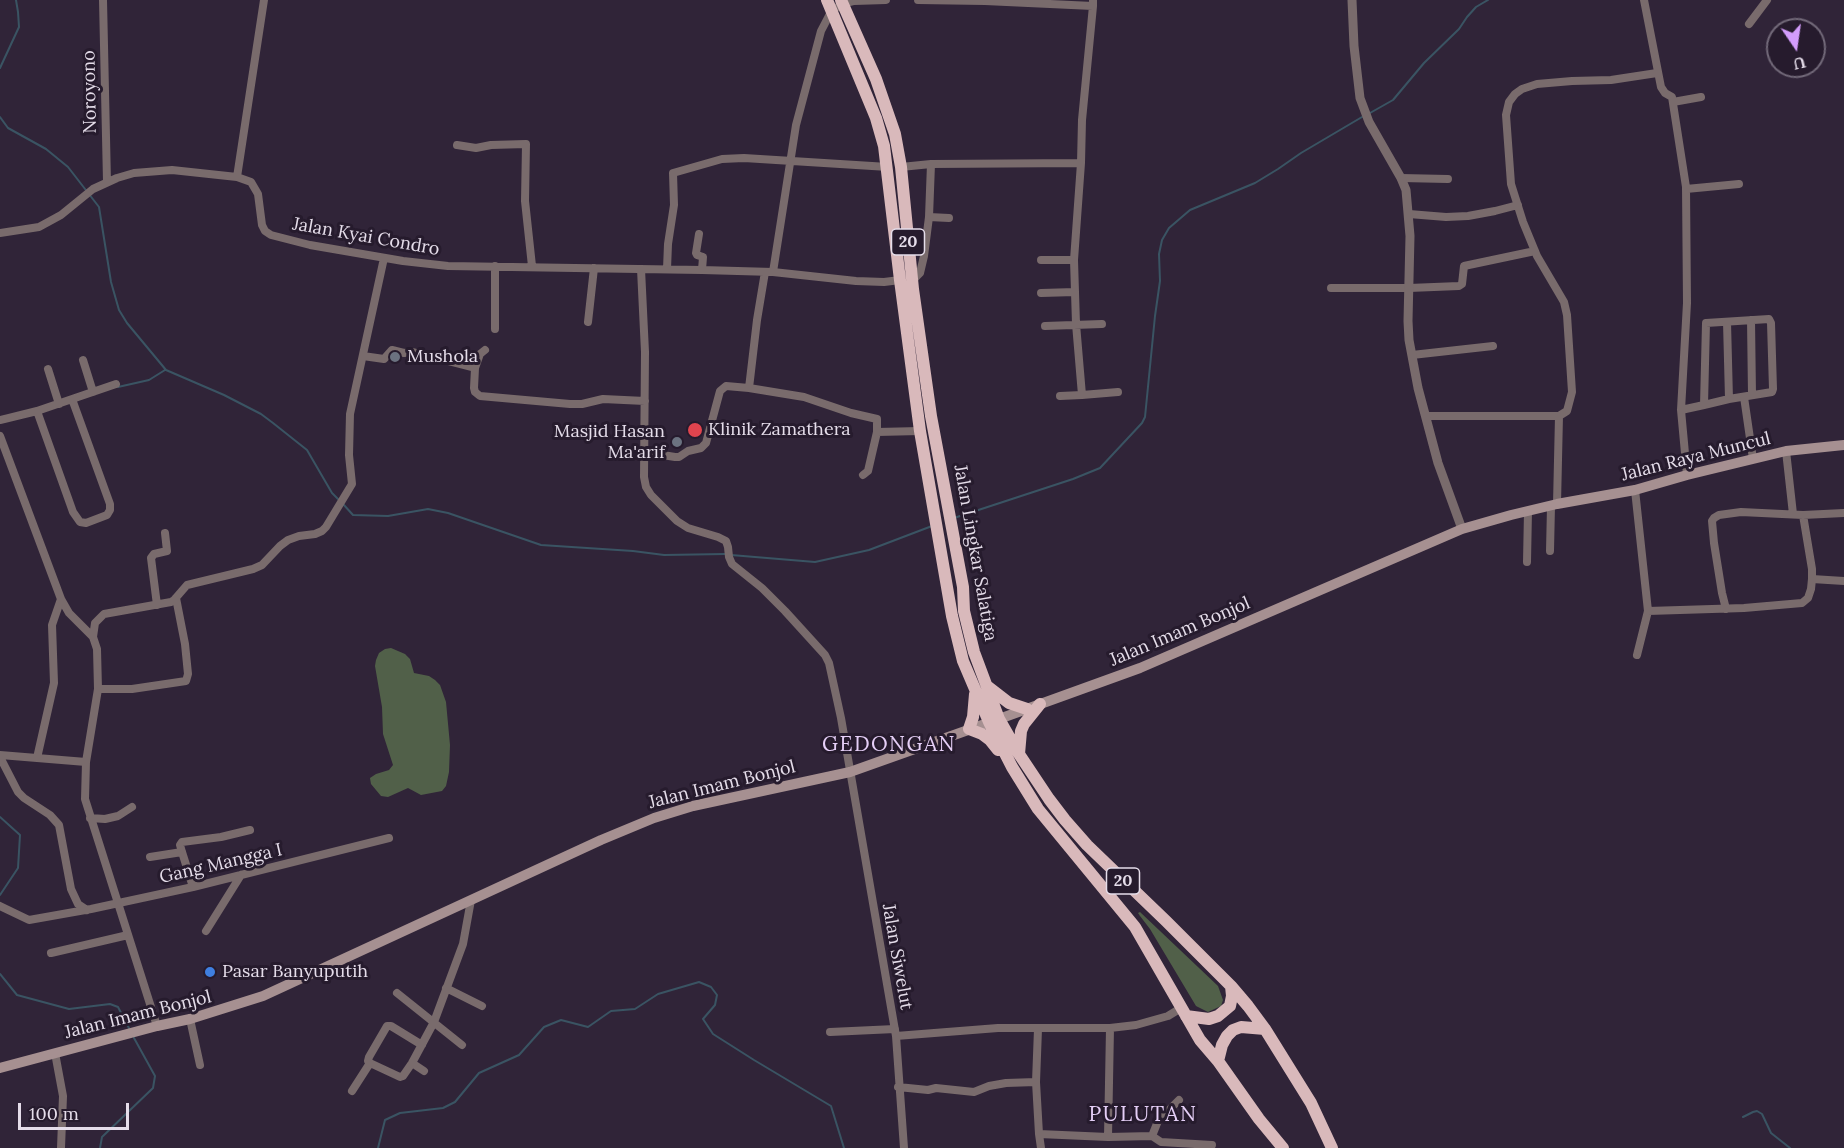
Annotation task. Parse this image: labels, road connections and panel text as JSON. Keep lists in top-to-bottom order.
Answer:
{
  "streets": {
    "highway": ["20", "Jalan Lingkar Salatiga"],
    "main road": ["Jalan Raya Muncul", "Jalan Imam Bonjol"],
    "street": [
      "Noroyono",
      "Jalan Kyai Condro",
      "Gang Mangga I",
      "Jalan Siwelut"
    ]
  },
  "crossings": [
    ["Jalan Kyai Condro", "Jalan Lingkar Salatiga"],
    ["Jalan Raya Muncul", "Jalan Imam Bonjol"],
    ["Jalan Lingkar Salatiga", "Jalan Imam Bonjol"],
    ["Jalan Imam Bonjol", "Jalan Siwelut"]
  ],
  "districts": ["GEDONGAN", "PULUTAN"],
  "places": [
    "Mushola",
    "Klinik Zamathera",
    "Masjid Hasan Ma'arif",
    "Pasar Banyuputih"
  ],
  "scale_bar": "100 m",
  "north": "bottom"
}
